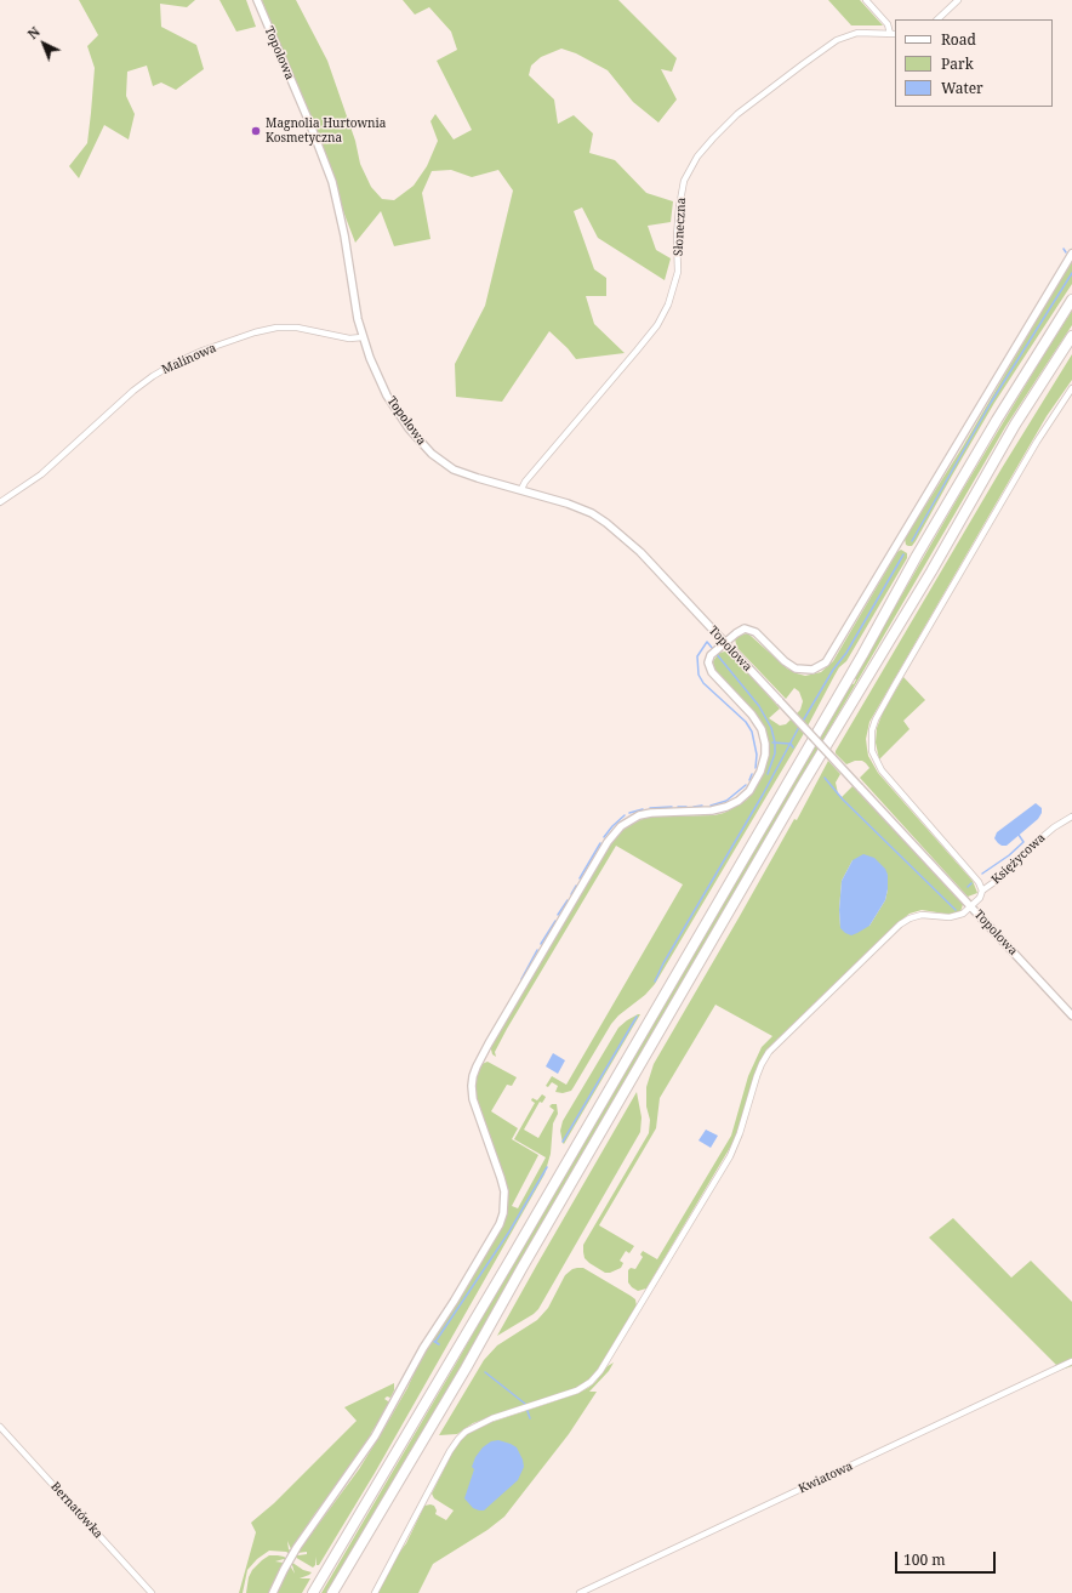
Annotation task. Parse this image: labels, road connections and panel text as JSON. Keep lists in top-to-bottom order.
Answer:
{
  "streets": {
    "street": [
      "Topolowa",
      "Słoneczna",
      "Malinowa",
      "Księżycowa",
      "Kwiatowa",
      "Bernatówka"
    ]
  },
  "crossings": [
    ["Topolowa", "Słoneczna"],
    ["Topolowa", "Malinowa"],
    ["Topolowa", "Księżycowa"]
  ],
  "places": ["Magnolia Hurtownia Kosmetyczna"],
  "legend": ["Road", "Park", "Water"],
  "scale_bar": "100 m",
  "north": "top left"
}
